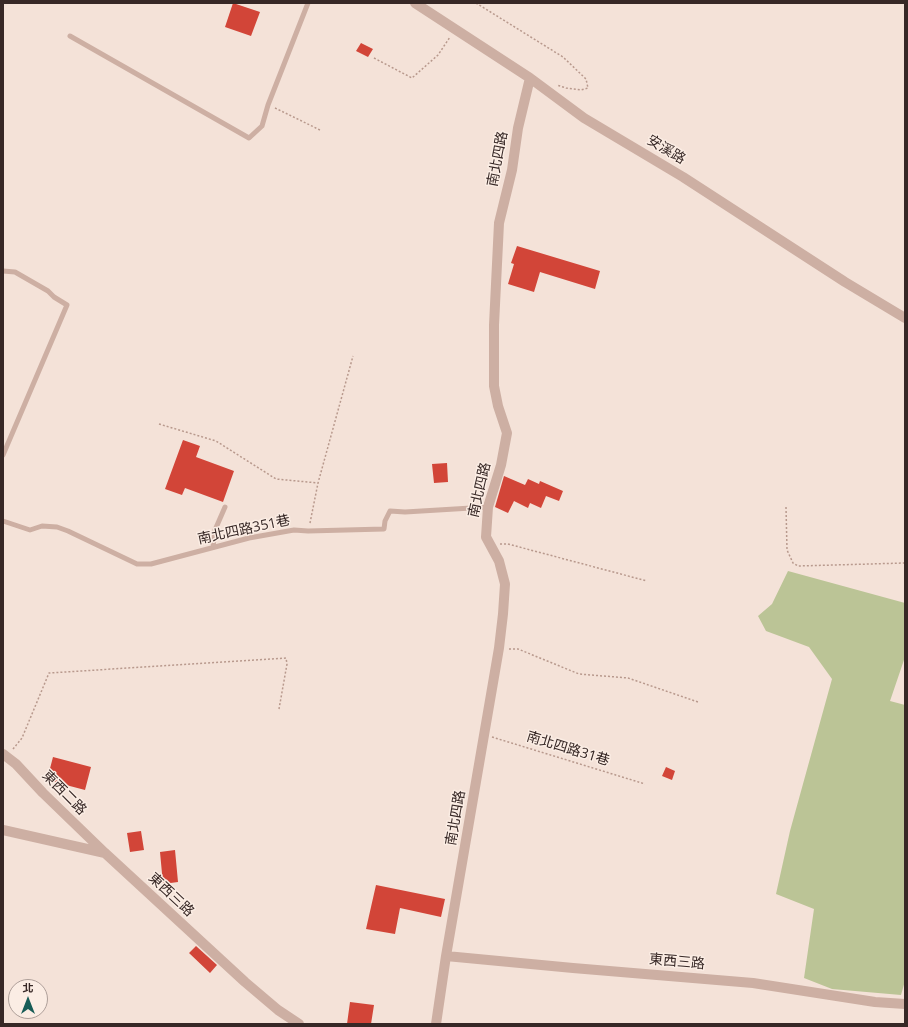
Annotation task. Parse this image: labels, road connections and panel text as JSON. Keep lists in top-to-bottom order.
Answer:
{
  "streets": {
    "street": [
      "安溪路",
      "南北四路",
      "東西二路",
      "東西三路"
    ],
    "lane": ["南北四路351巷"],
    "path": ["南北四路31巷"]
  },
  "crossings": [
    ["安溪路", "南北四路"],
    ["南北四路", "南北四路351巷"],
    ["南北四路", "南北四路31巷"],
    ["南北四路", "東西三路"],
    ["東西二路", "東西三路"]
  ],
  "north": "top"
}
